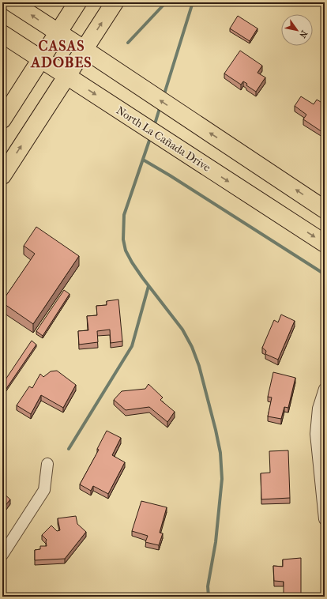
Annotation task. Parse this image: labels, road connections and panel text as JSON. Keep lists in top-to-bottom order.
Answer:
{
  "streets": {
    "main road": ["North La Cañada Drive"]
  },
  "districts": ["CASAS ADOBES"],
  "north": "bottom right"
}
